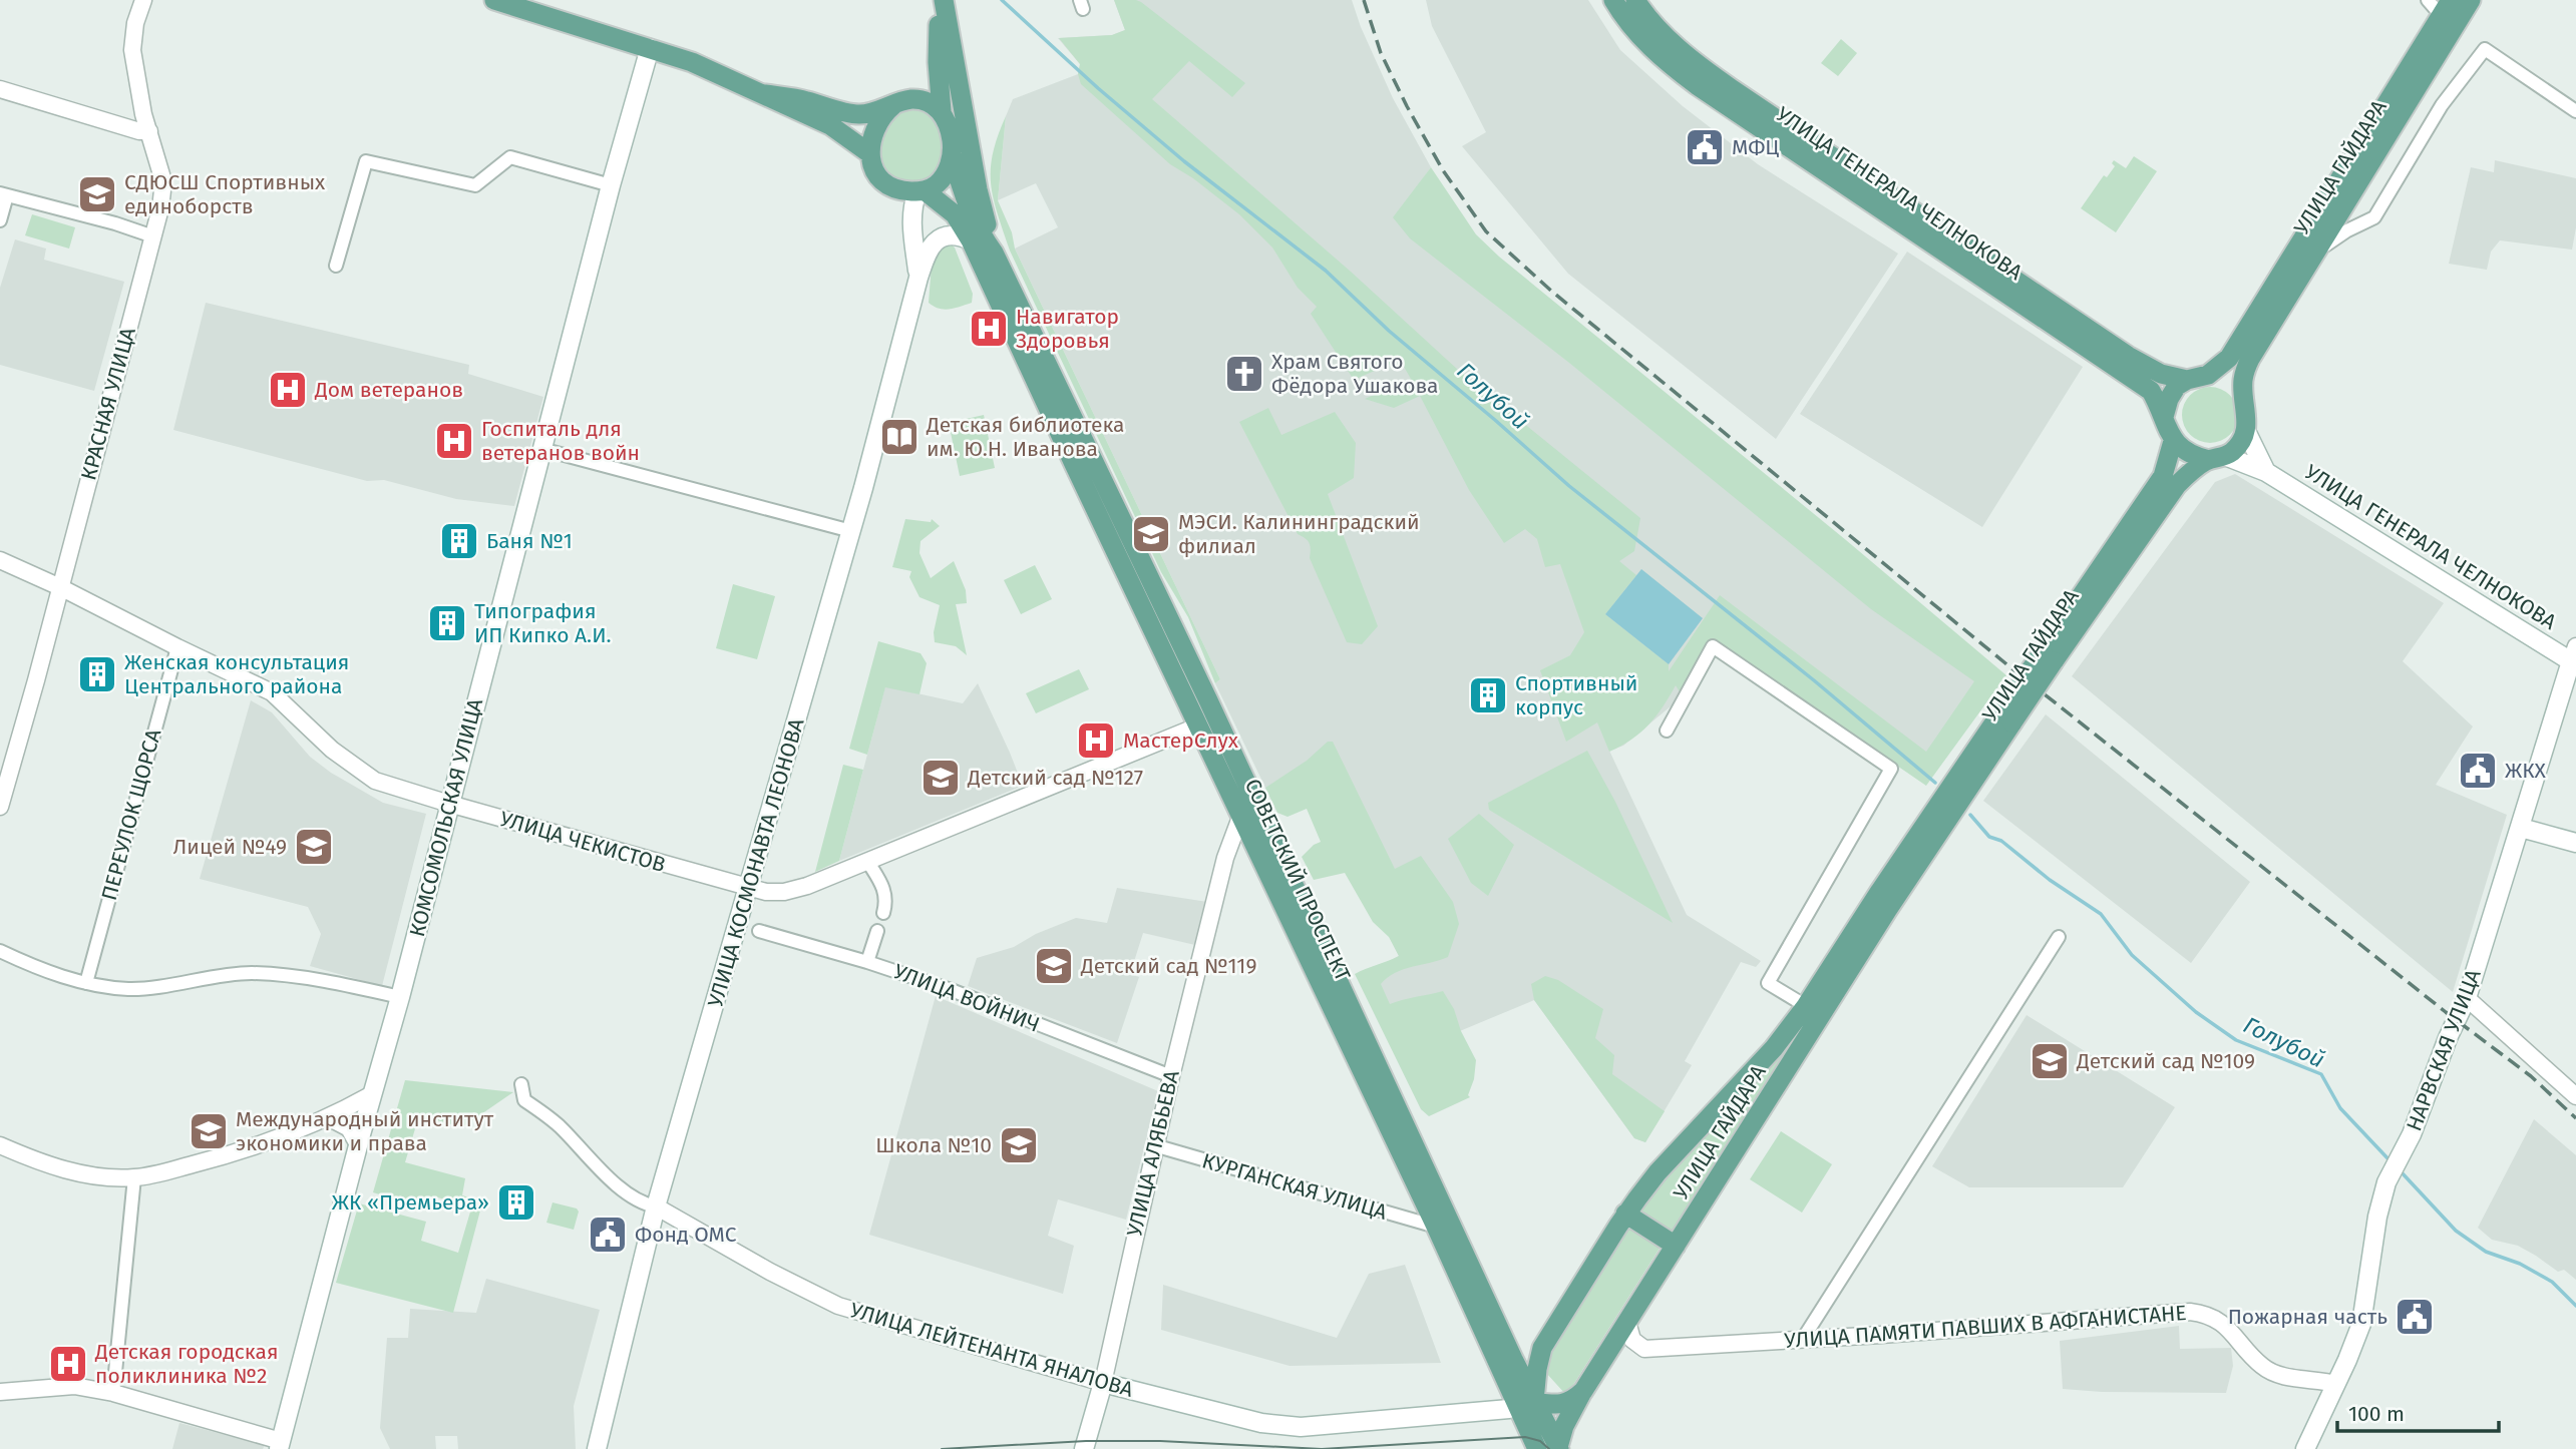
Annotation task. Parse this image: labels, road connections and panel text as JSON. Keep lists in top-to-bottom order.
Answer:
{
  "streets": {
    "main road": [
      "УЛИЦА ГАЙДАРА",
      "УЛИЦА ГЕНЕРАЛА ЧЕЛНОКОВА",
      "КОМСОМОЛЬСКАЯ УЛИЦА",
      "УЛИЦА КОСМОНАВТА ЛЕОНОВА",
      "СОВЕТСКИЙ ПРОСПЕКТ",
      "НАРВСКАЯ УЛИЦА",
      "УЛИЦА АЛЯБЬЕВА",
      "УЛИЦА ЛЕЙТЕНАНТА ЯНАЛОВА"
    ],
    "street": [
      "КРАСНАЯ УЛИЦА",
      "ПЕРЕУЛОК ЩОРСА",
      "УЛИЦА ЧЕКИСТОВ",
      "УЛИЦА ВОЙНИЧ",
      "КУРГАНСКАЯ УЛИЦА",
      "УЛИЦА ПАМЯТИ ПАВШИХ В АФГАНИСТАНЕ"
    ]
  },
  "crossings": [
    ["УЛИЦА ГАЙДАРА", "УЛИЦА ГЕНЕРАЛА ЧЕЛНОКОВА"],
    ["УЛИЦА ГАЙДАРА", "СОВЕТСКИЙ ПРОСПЕКТ"],
    ["УЛИЦА ГАЙДАРА", "УЛИЦА ПАМЯТИ ПАВШИХ В АФГАНИСТАНЕ"],
    ["УЛИЦА ГАЙДАРА", "УЛИЦА ЛЕЙТЕНАНТА ЯНАЛОВА"],
    ["УЛИЦА ГЕНЕРАЛА ЧЕЛНОКОВА", "НАРВСКАЯ УЛИЦА"],
    ["КРАСНАЯ УЛИЦА", "УЛИЦА ЧЕКИСТОВ"],
    ["ПЕРЕУЛОК ЩОРСА", "УЛИЦА ЧЕКИСТОВ"],
    ["КОМСОМОЛЬСКАЯ УЛИЦА", "УЛИЦА ЧЕКИСТОВ"],
    ["УЛИЦА ЧЕКИСТОВ", "УЛИЦА КОСМОНАВТА ЛЕОНОВА"],
    ["УЛИЦА ЧЕКИСТОВ", "СОВЕТСКИЙ ПРОСПЕКТ"],
    ["УЛИЦА КОСМОНАВТА ЛЕОНОВА", "СОВЕТСКИЙ ПРОСПЕКТ"],
    ["УЛИЦА КОСМОНАВТА ЛЕОНОВА", "УЛИЦА ЛЕЙТЕНАНТА ЯНАЛОВА"],
    ["СОВЕТСКИЙ ПРОСПЕКТ", "УЛИЦА АЛЯБЬЕВА"],
    ["СОВЕТСКИЙ ПРОСПЕКТ", "КУРГАНСКАЯ УЛИЦА"],
    ["СОВЕТСКИЙ ПРОСПЕКТ", "УЛИЦА ЛЕЙТЕНАНТА ЯНАЛОВА"],
    ["УЛИЦА ВОЙНИЧ", "УЛИЦА АЛЯБЬЕВА"],
    ["НАРВСКАЯ УЛИЦА", "УЛИЦА ПАМЯТИ ПАВШИХ В АФГАНИСТАНЕ"],
    ["УЛИЦА АЛЯБЬЕВА", "КУРГАНСКАЯ УЛИЦА"],
    ["УЛИЦА АЛЯБЬЕВА", "УЛИЦА ЛЕЙТЕНАНТА ЯНАЛОВА"]
  ],
  "water": ["Голубой"],
  "places": {
    "public building": [
      "МФЦ",
      "ЖКХ",
      "Фонд ОМС",
      "Пожарная часть"
    ],
    "school or university": [
      "СДЮСШ Спортивных единоборств",
      "МЭСИ. Калининградский филиал",
      "Детский сад №127",
      "Лицей №49",
      "Детский сад №119",
      "Детский сад №109",
      "Международный институт экономики и права",
      "Школа №10"
    ],
    "hospital": [
      "Навигатор Здоровья",
      "Дом ветеранов",
      "Госпиталь для ветеранов войн",
      "МастерСлух",
      "Детская городская поликлиника №2"
    ],
    "church": ["Храм Святого Фёдора Ушакова"],
    "library": ["Детская библиотека им. Ю.Н. Иванова"],
    "building": [
      "Баня №1",
      "Типография ИП Кипко А.И.",
      "Женская консультация Центрального района",
      "Спортивный корпус",
      "ЖК «Премьера»"
    ]
  },
  "scale_bar": "100 m"
}
